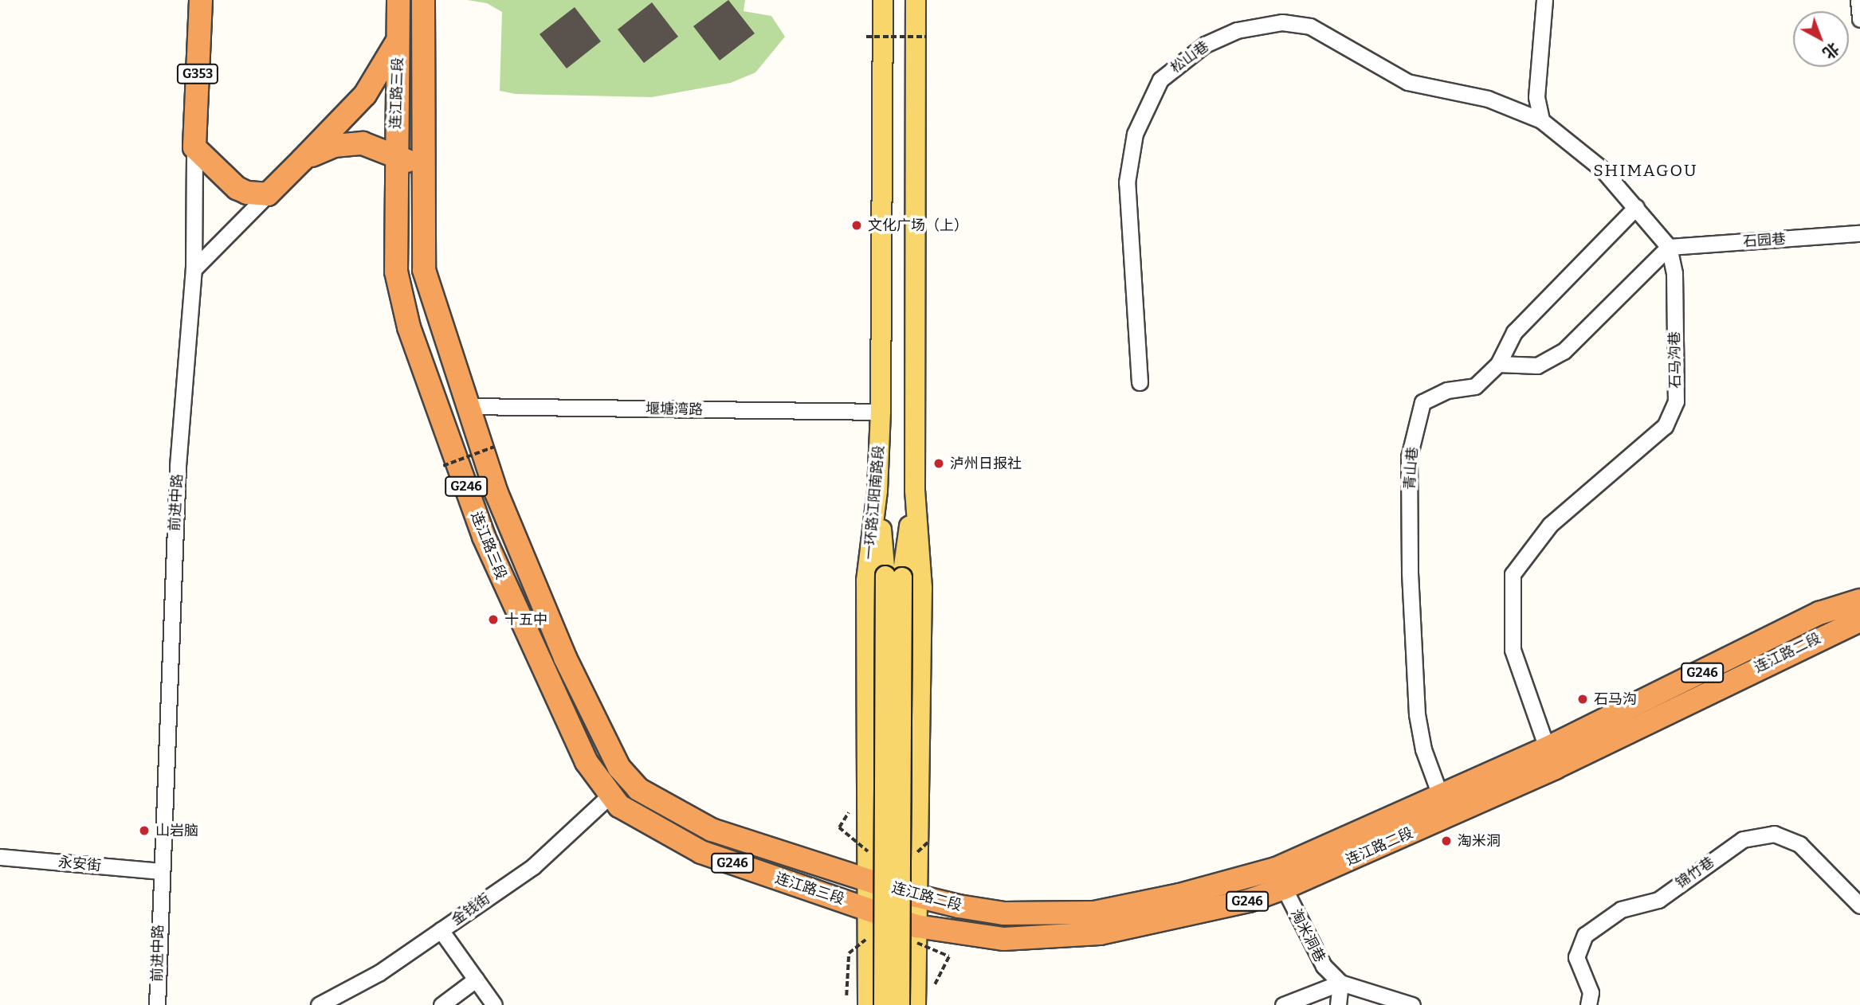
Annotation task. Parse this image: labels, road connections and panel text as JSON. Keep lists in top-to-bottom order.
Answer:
{
  "streets": {
    "highway": [
      "G353",
      "连江路三段",
      "G246",
      "前进中路",
      "连江路二段"
    ],
    "main road": ["一环路江阳南路段"],
    "street": [
      "松山巷",
      "石园巷",
      "石马沟巷",
      "堰塘湾路",
      "青山巷",
      "永安街",
      "锦竹巷",
      "金钱街",
      "淘米洞巷"
    ]
  },
  "crossings": [
    ["松山巷", "石马沟巷"],
    ["连江路三段", "堰塘湾路"],
    ["连江路三段", "一环路江阳南路段"],
    ["连江路三段", "连江路二段"],
    ["连江路三段", "金钱街"],
    ["石园巷", "石马沟巷"],
    ["石马沟巷", "青山巷"],
    ["石马沟巷", "连江路二段"],
    ["堰塘湾路", "一环路江阳南路段"],
    ["青山巷", "连江路二段"],
    ["前进中路", "永安街"],
    ["一环路江阳南路段", "连江路二段"],
    ["连江路二段", "淘米洞巷"]
  ],
  "districts": ["SHIMAGOU"],
  "places": [
    "文化广场（上）",
    "泸州日报社",
    "十五中",
    "石马沟",
    "山岩脑",
    "淘米洞"
  ],
  "north": "bottom right"
}
